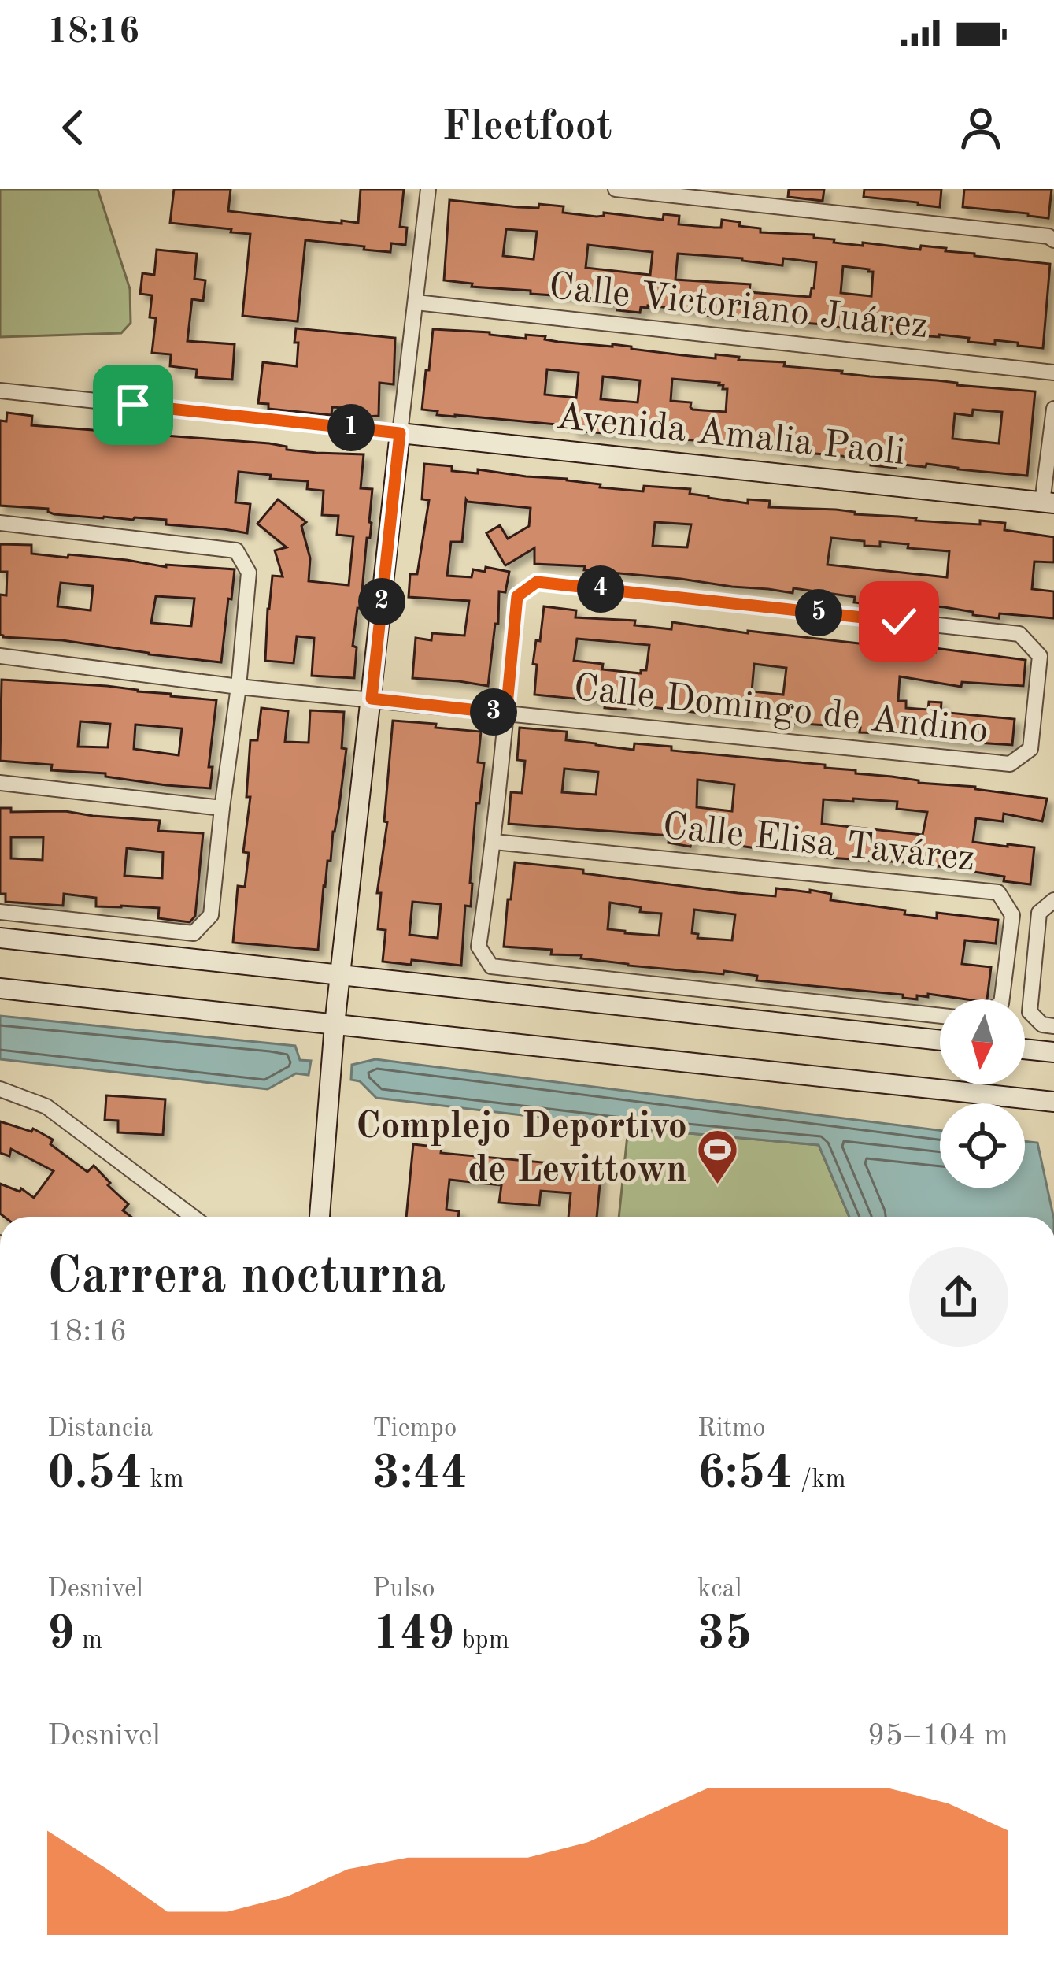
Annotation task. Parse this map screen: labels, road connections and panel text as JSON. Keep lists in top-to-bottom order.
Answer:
{
  "streets": {
    "street": [
      "Calle Victoriano Juárez",
      "Avenida Amalia Paoli",
      "Calle Domingo de Andino",
      "Calle Elisa Tavárez"
    ]
  },
  "places": {
    "sports": ["Complejo Deportivo de Levittown"]
  },
  "north": "bottom",
  "page": {
    "status": "18:16",
    "header": "Fleetfoot",
    "pins": [
      "1",
      "4",
      "2",
      "5",
      "3"
    ],
    "heading": ["Carrera nocturna", "18:16"],
    "stats": [
      ["Distancia", "0.54 km"],
      ["Tiempo", "3:44"],
      ["Ritmo", "6:54 /km"],
      ["Desnivel", "9 m"],
      ["Pulso", "149 bpm"],
      ["kcal", "35"]
    ],
    "chart": ["Desnivel", "95–104 m"]
  }
}
